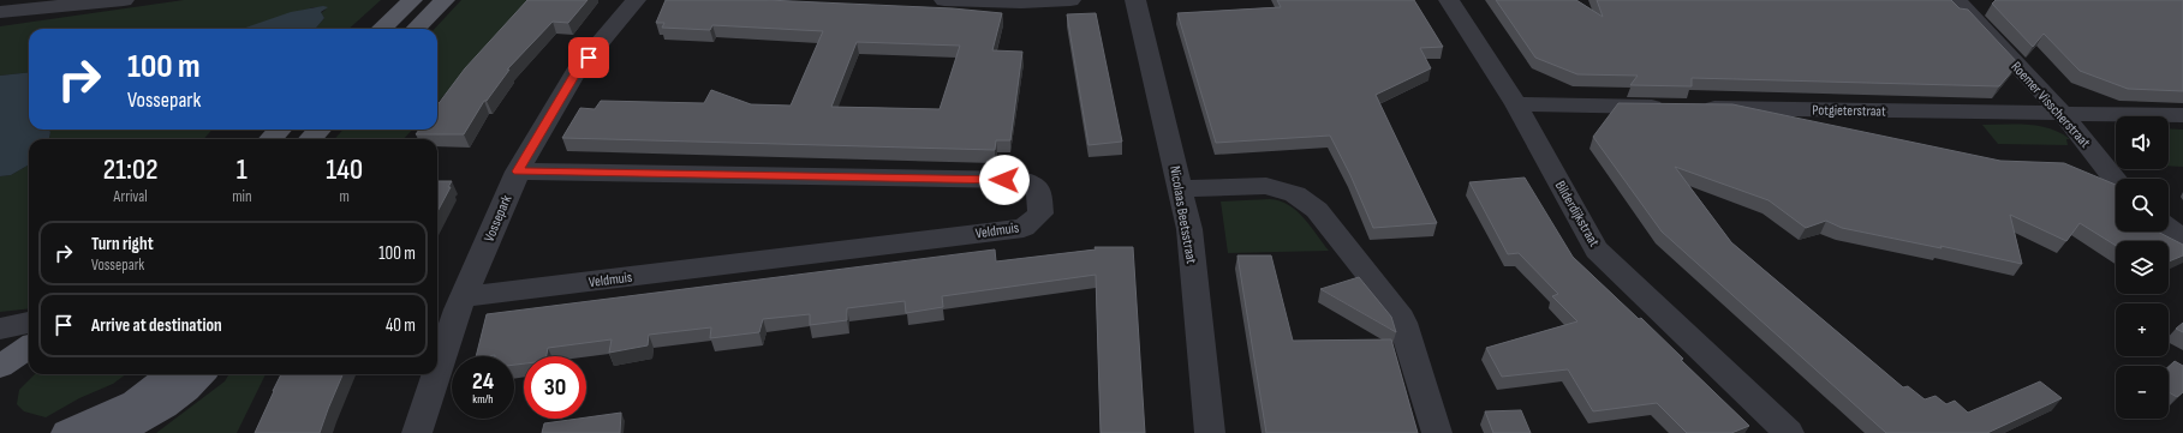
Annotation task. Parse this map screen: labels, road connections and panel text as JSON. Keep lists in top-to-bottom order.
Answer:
{
  "streets": {
    "street": [
      "Roemer Visscherstraat",
      "Potgieterstraat",
      "Bilderdijkstraat",
      "Nicolaas Beetsstraat",
      "Vossepark",
      "Veldmuis"
    ]
  },
  "crossings": [
    ["Roemer Visscherstraat", "Potgieterstraat"],
    ["Potgieterstraat", "Bilderdijkstraat"],
    ["Vossepark", "Veldmuis"]
  ],
  "page": {
    "turn": ["100 m", "Vossepark"],
    "map_buttons": ["+", "−"],
    "eta": [
      "21:02",
      "Arrival",
      "1",
      "min",
      "140",
      "m"
    ],
    "list": [
      {
        "name": "Turn right",
        "note": "Vossepark",
        "value": "100 m"
      },
      {
        "name": "Arrive at destination",
        "value": "40 m"
      }
    ],
    "speed": "24 km/h",
    "limit": "30"
  }
}
